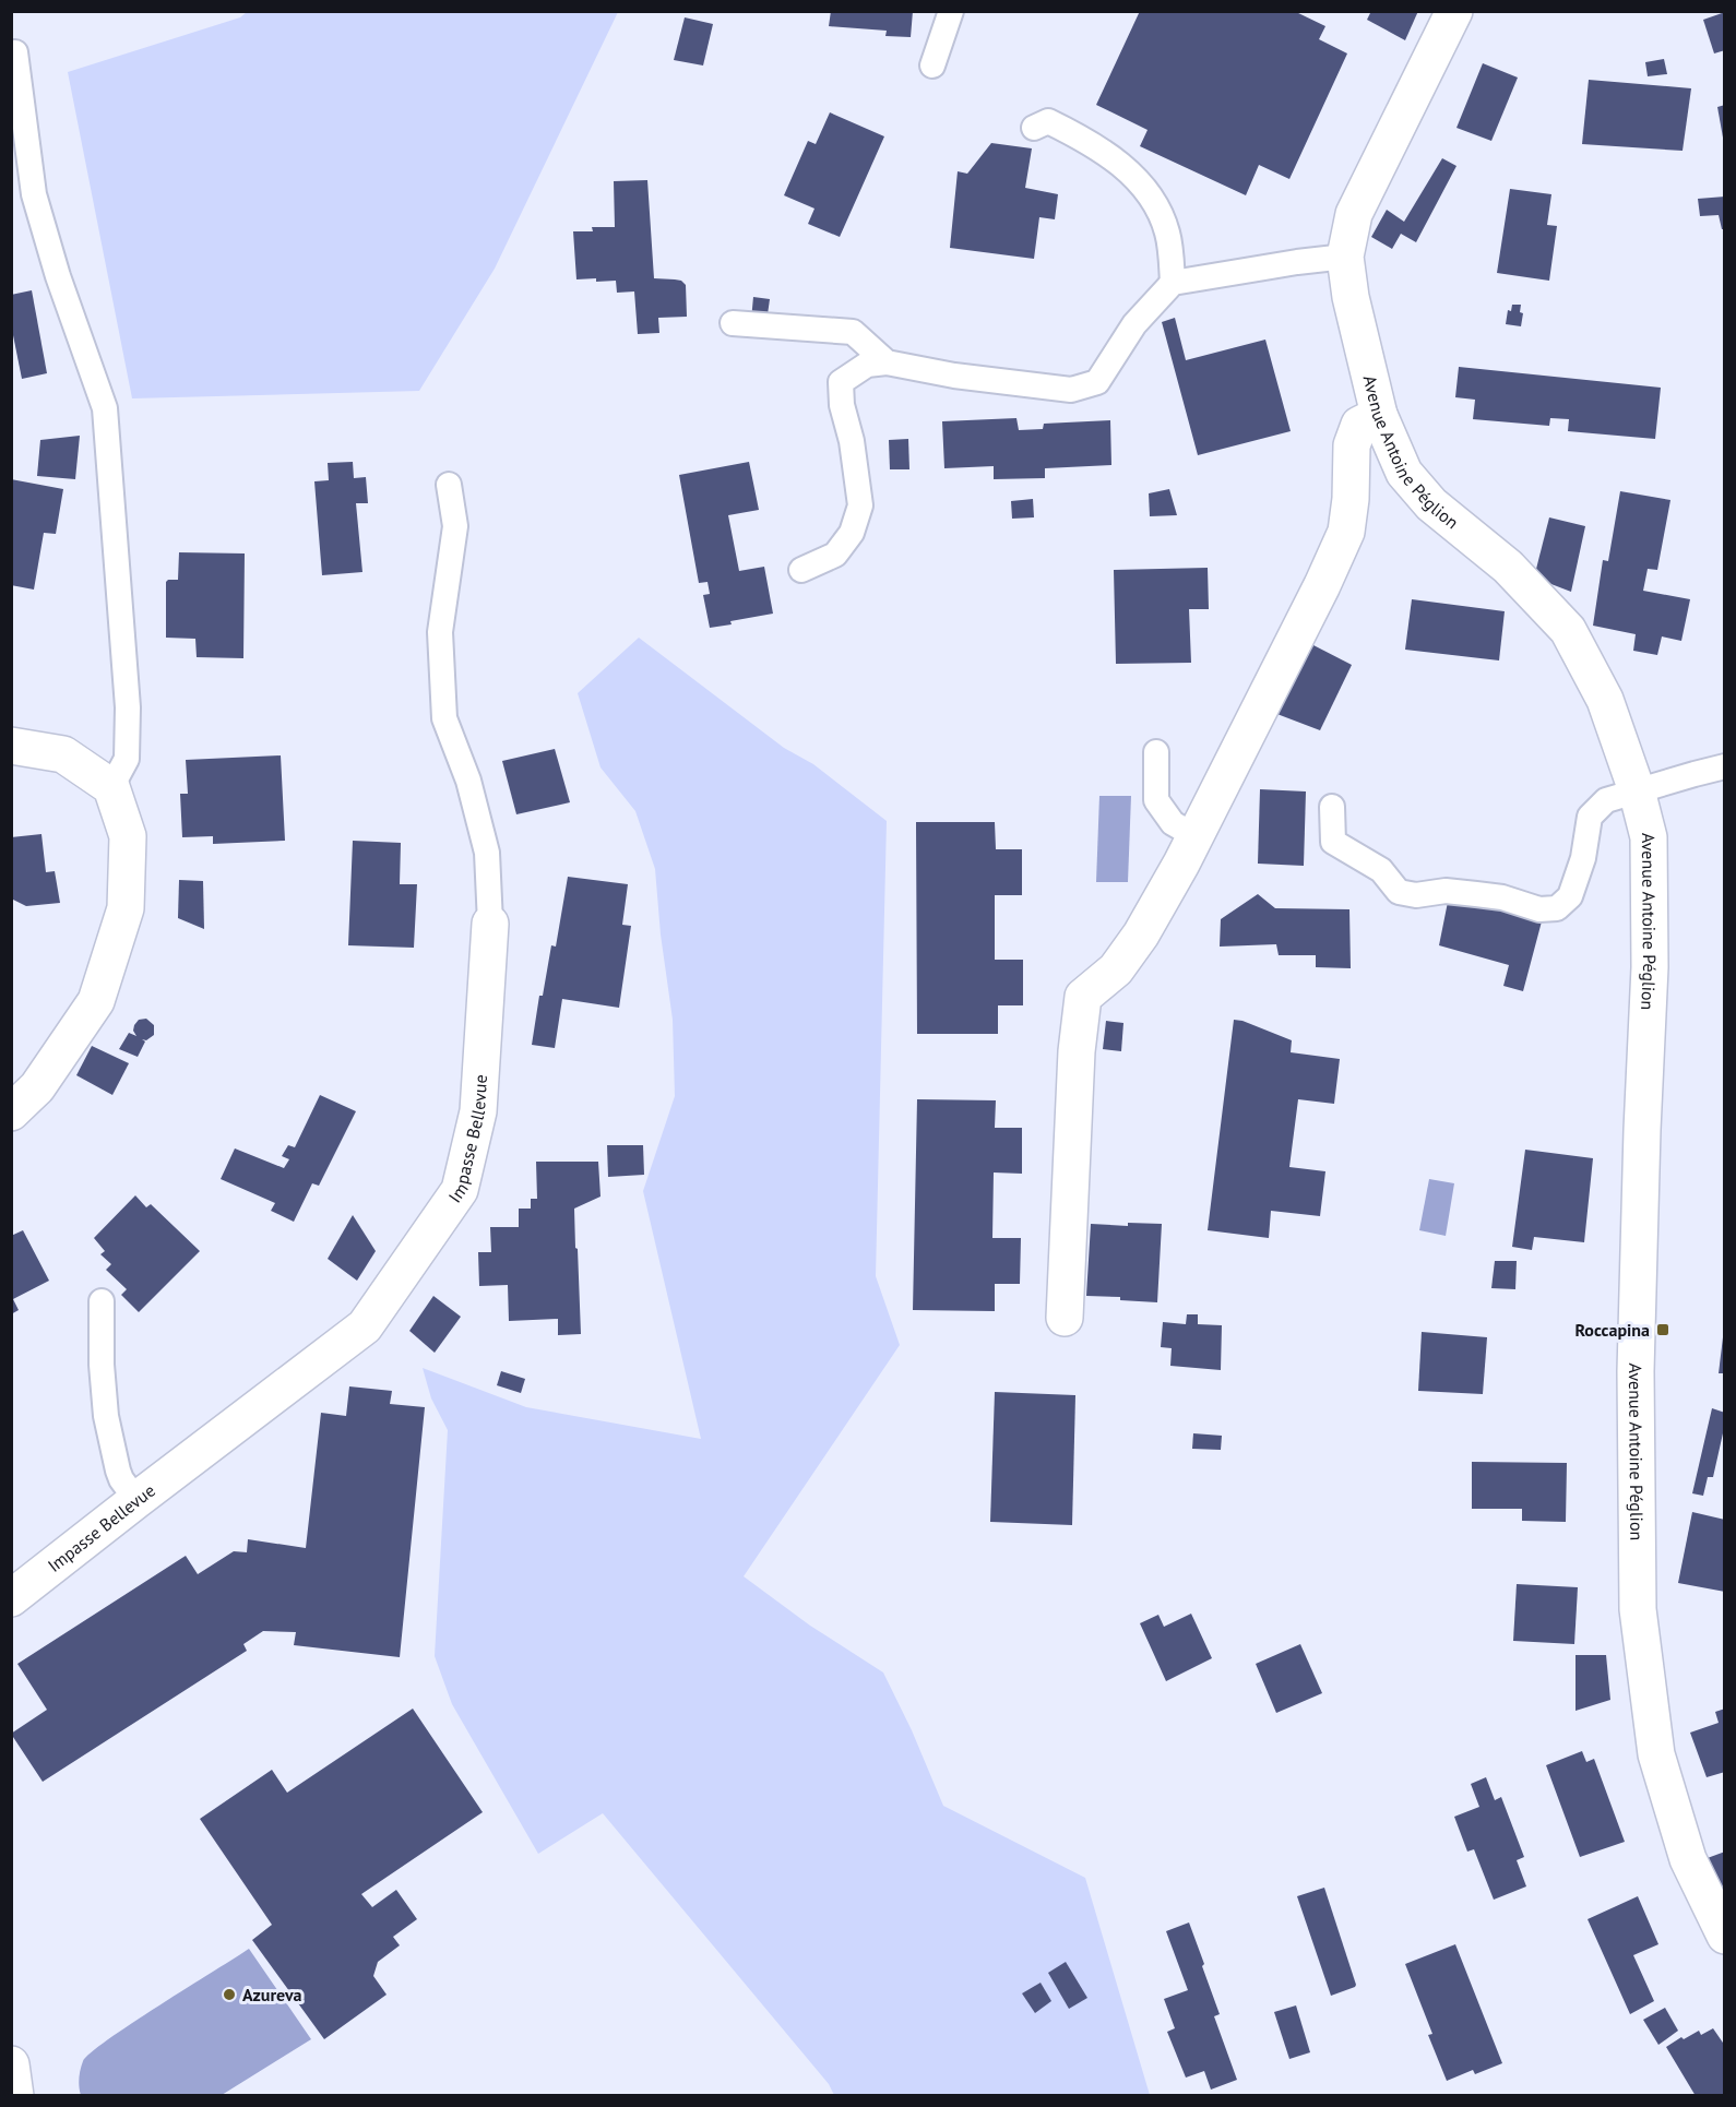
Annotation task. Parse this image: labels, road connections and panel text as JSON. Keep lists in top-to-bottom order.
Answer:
{
  "streets": {
    "street": ["Avenue Antoine Péglion", "Impasse Bellevue"]
  },
  "places": {
    "transit": ["Roccapina"],
    "other": ["Azureva"]
  }
}
